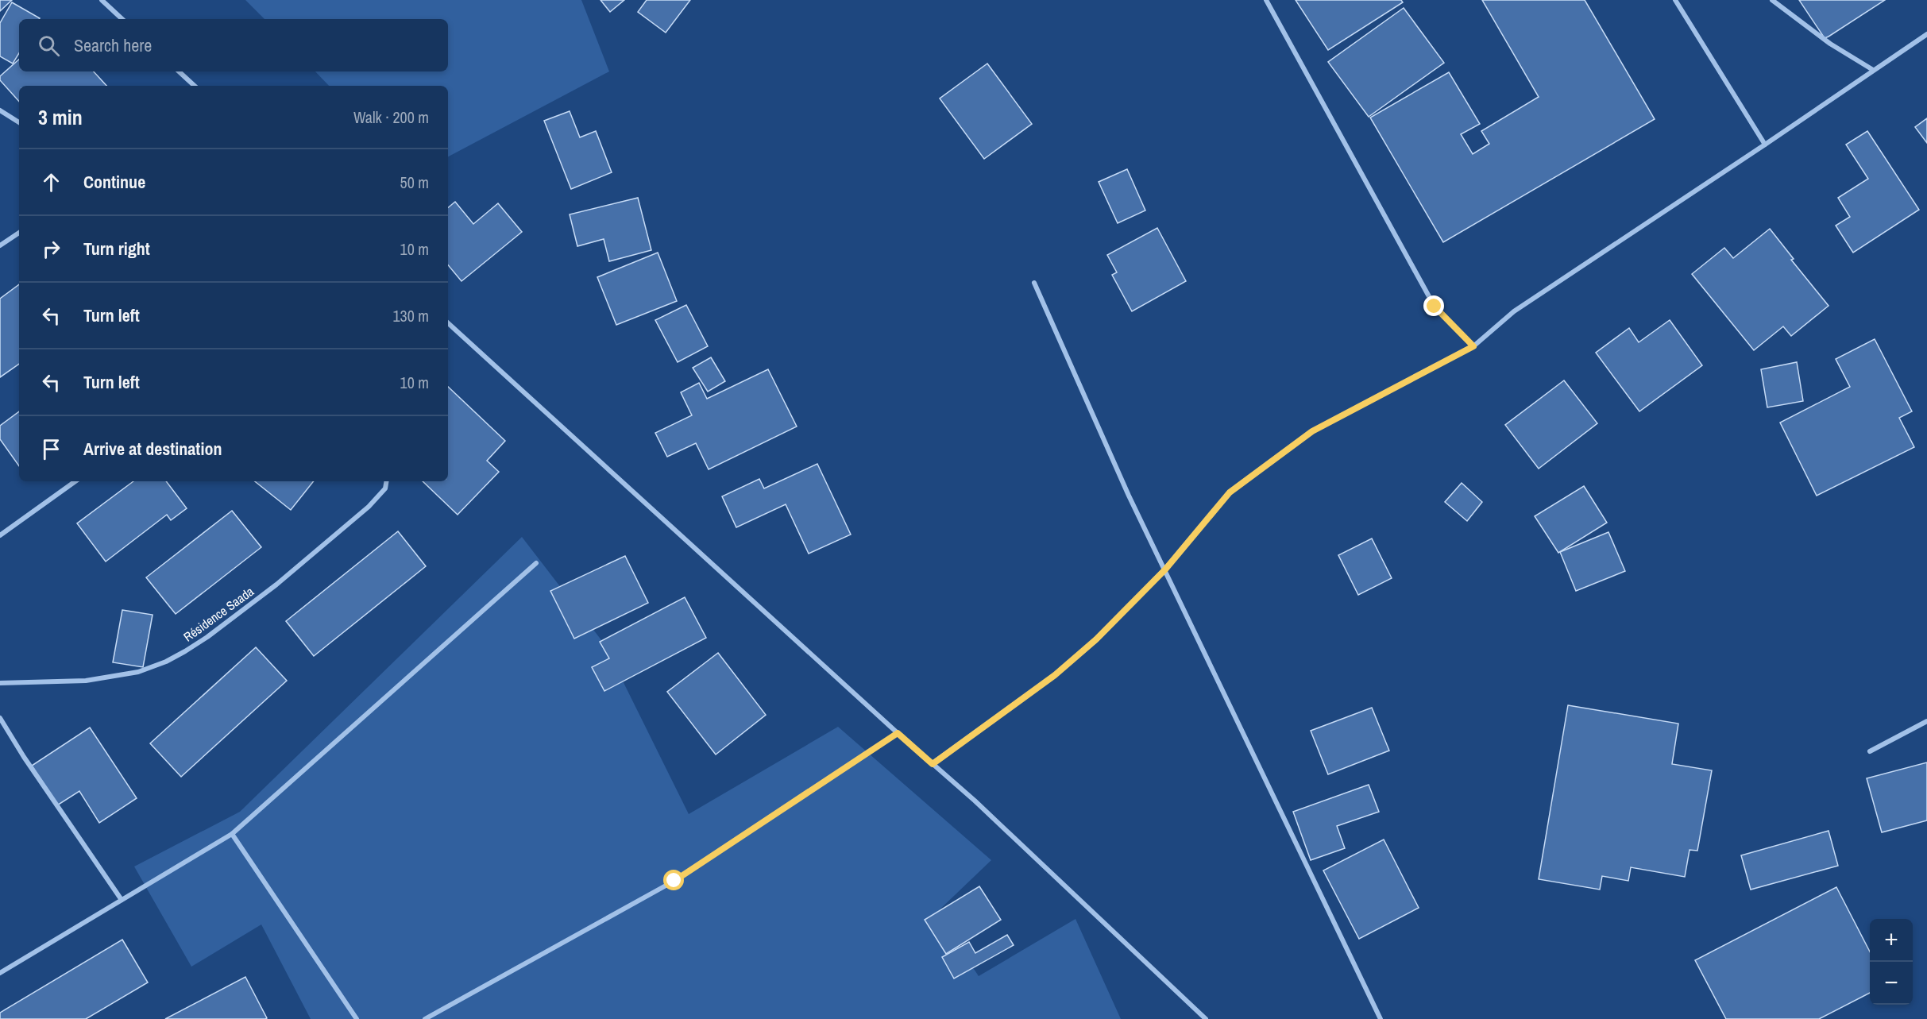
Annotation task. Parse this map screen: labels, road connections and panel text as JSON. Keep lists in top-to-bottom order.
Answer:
{
  "streets": {
    "street": ["Résidence Saada"]
  },
  "page": {
    "search": "Search here",
    "heading": ["3 min", "Walk · 200 m"],
    "list": [
      ["Continue", "50 m"],
      ["Turn right", "10 m"],
      ["Turn left", "130 m"],
      ["Turn left", "10 m"],
      "Arrive at destination"
    ],
    "map_buttons": ["+", "−"]
  }
}
